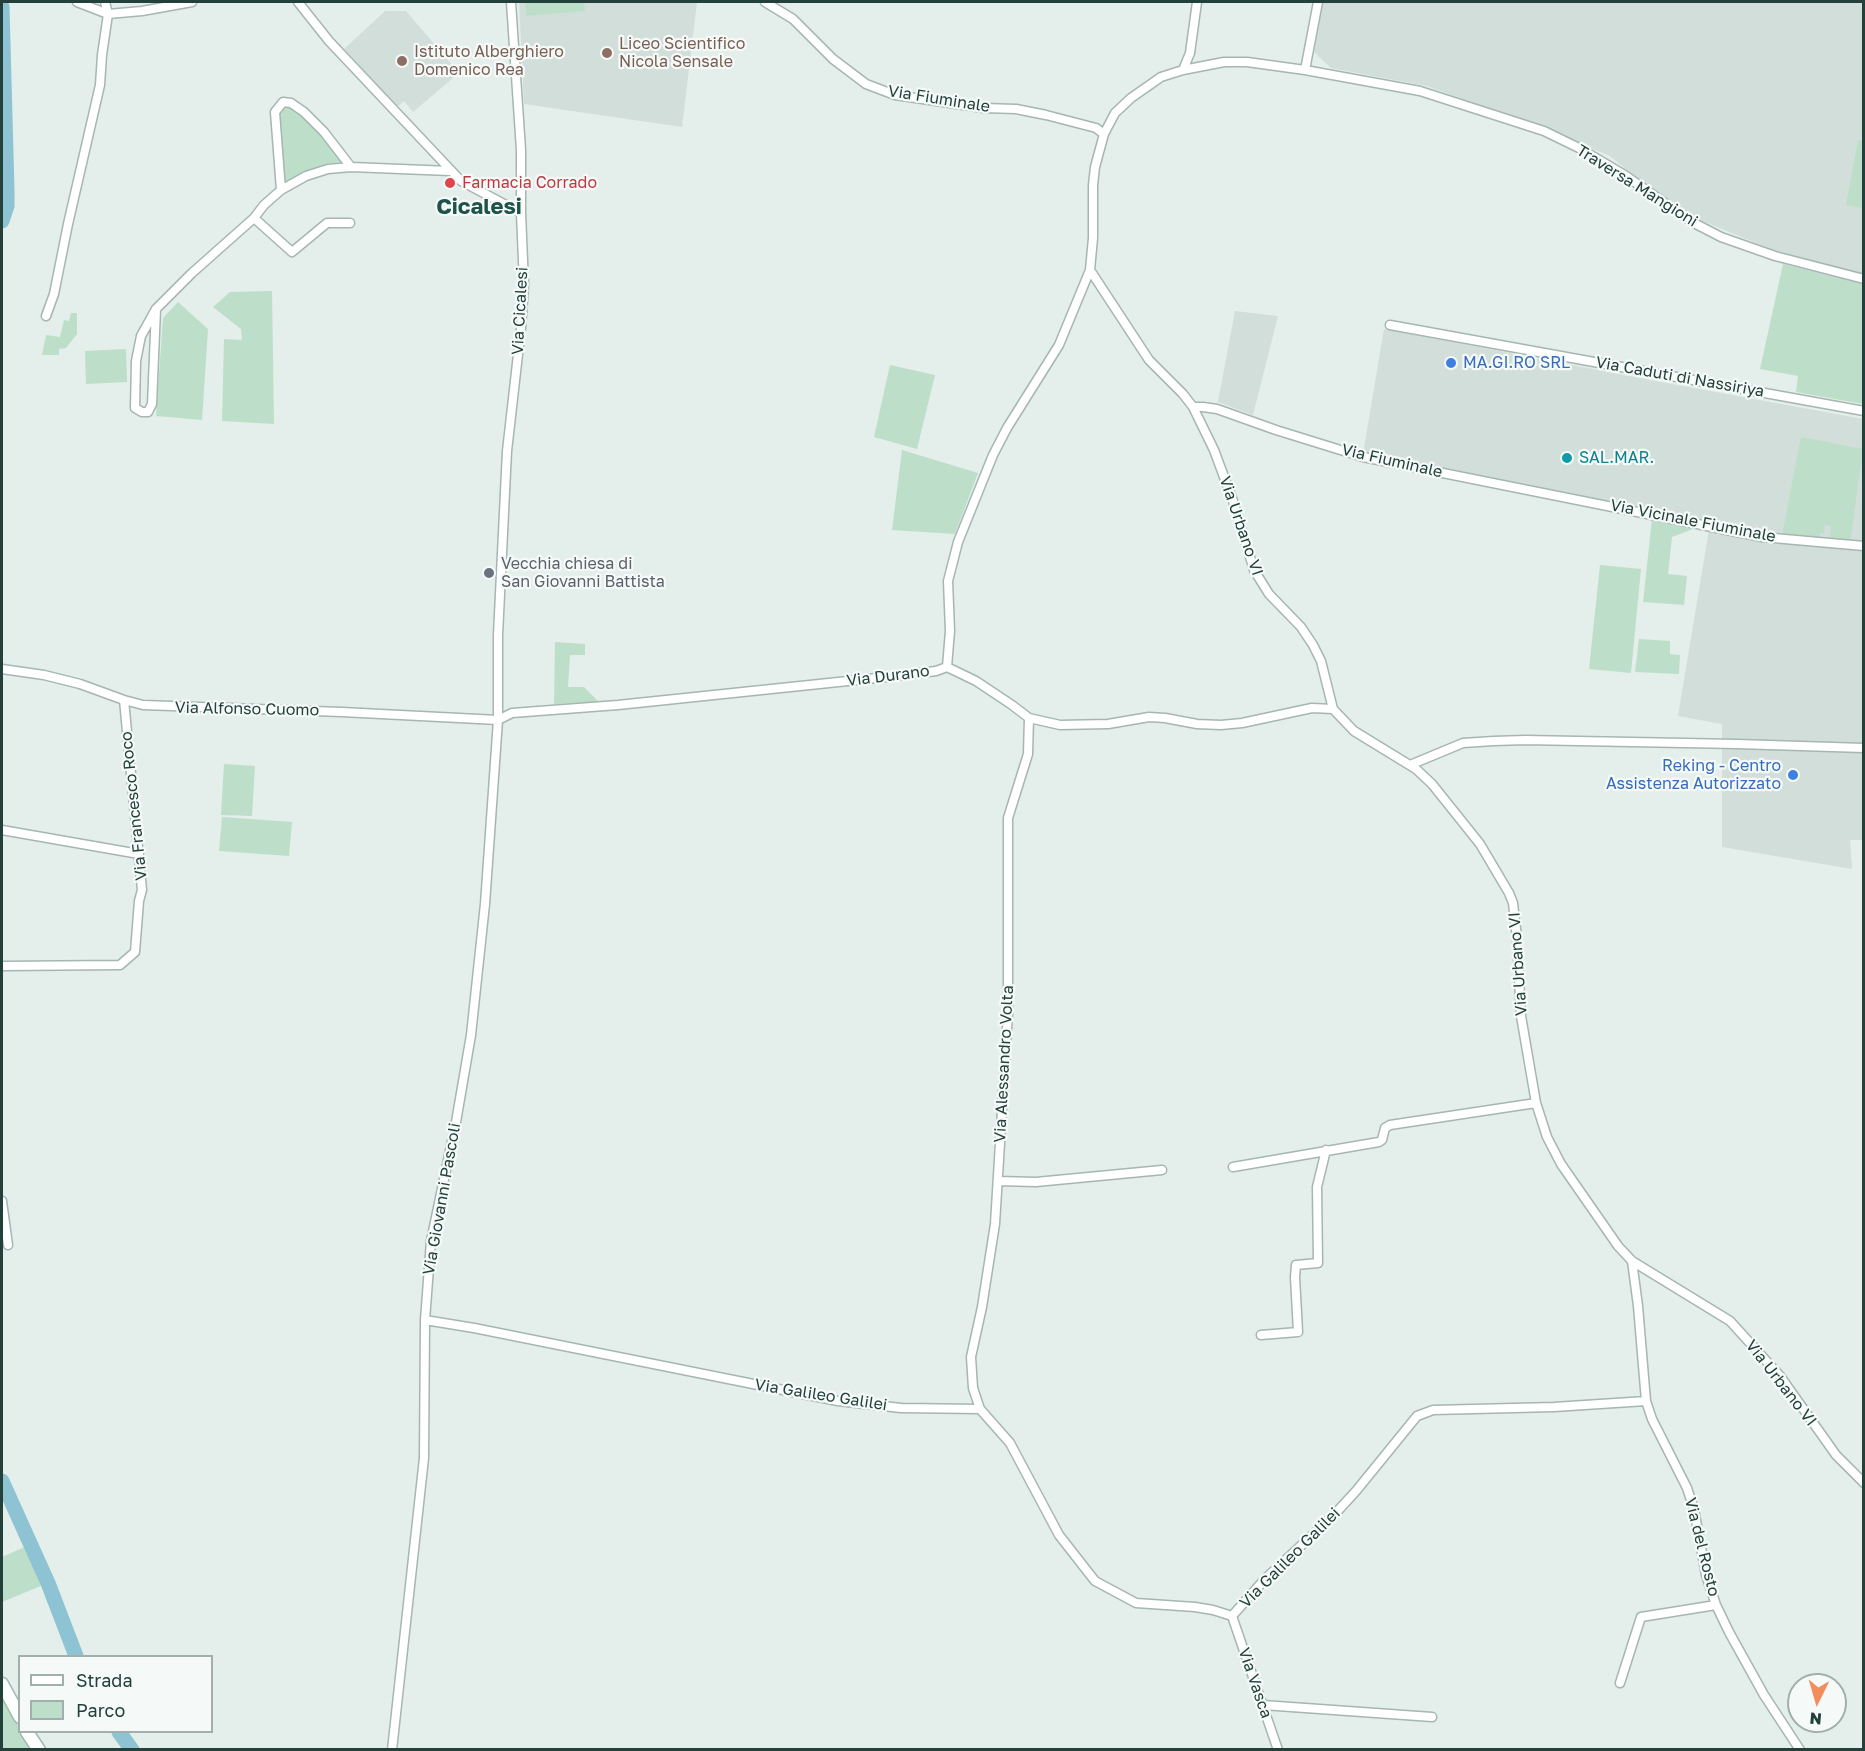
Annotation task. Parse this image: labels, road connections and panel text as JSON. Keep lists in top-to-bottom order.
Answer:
{
  "streets": {
    "street": [
      "Via Fiuminale",
      "Traversa Mangioni",
      "Via Cicalesi",
      "Via Caduti di Nassiriya",
      "Via Vicinale Fiuminale",
      "Via Urbano VI",
      "Via Durano",
      "Via Alfonso Cuomo",
      "Via Francesco Roco",
      "Via Alessandro Volta",
      "Via Giovanni Pascoli",
      "Via Galileo Galilei",
      "Via del Rosto",
      "Via Vasca"
    ]
  },
  "crossings": [
    ["Via Fiuminale", "Via Vicinale Fiuminale"],
    ["Via Fiuminale", "Via Urbano VI"],
    ["Via Cicalesi", "Via Durano"],
    ["Via Cicalesi", "Via Alfonso Cuomo"],
    ["Via Cicalesi", "Via Giovanni Pascoli"],
    ["Via Urbano VI", "Via Durano"],
    ["Via Urbano VI", "Via del Rosto"],
    ["Via Durano", "Via Alfonso Cuomo"],
    ["Via Durano", "Via Alessandro Volta"],
    ["Via Durano", "Via Giovanni Pascoli"],
    ["Via Alfonso Cuomo", "Via Francesco Roco"],
    ["Via Alfonso Cuomo", "Via Giovanni Pascoli"],
    ["Via Alessandro Volta", "Via Galileo Galilei"],
    ["Via Giovanni Pascoli", "Via Galileo Galilei"],
    ["Via Galileo Galilei", "Via del Rosto"],
    ["Via Galileo Galilei", "Via Vasca"]
  ],
  "districts": ["Cicalesi"],
  "places": [
    "Liceo Scientifico Nicola Sensale",
    "Istituto Alberghiero Domenico Rea",
    "Farmacia Corrado",
    "MA.GI.RO SRL",
    "SAL.MAR.",
    "Vecchia chiesa di San Giovanni Battista",
    "Reking - Centro Assistenza Autorizzato"
  ],
  "legend": ["Strada", "Parco"],
  "north": "bottom"
}
